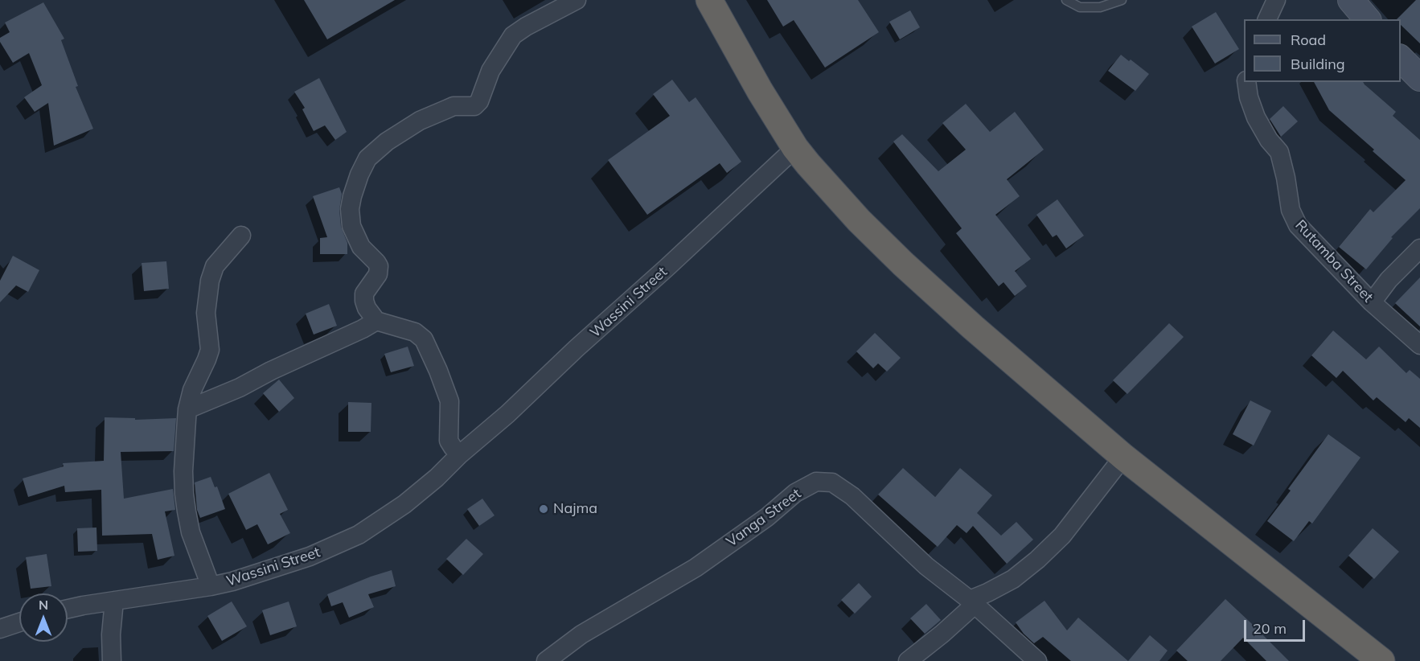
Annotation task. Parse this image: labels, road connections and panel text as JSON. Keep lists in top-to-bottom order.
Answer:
{
  "streets": {
    "street": ["Rutamba Street", "Wassini Street", "Vanga Street"]
  },
  "places": ["Najma"],
  "legend": ["Road", "Building"],
  "scale_bar": "20 m",
  "north": "top"
}
